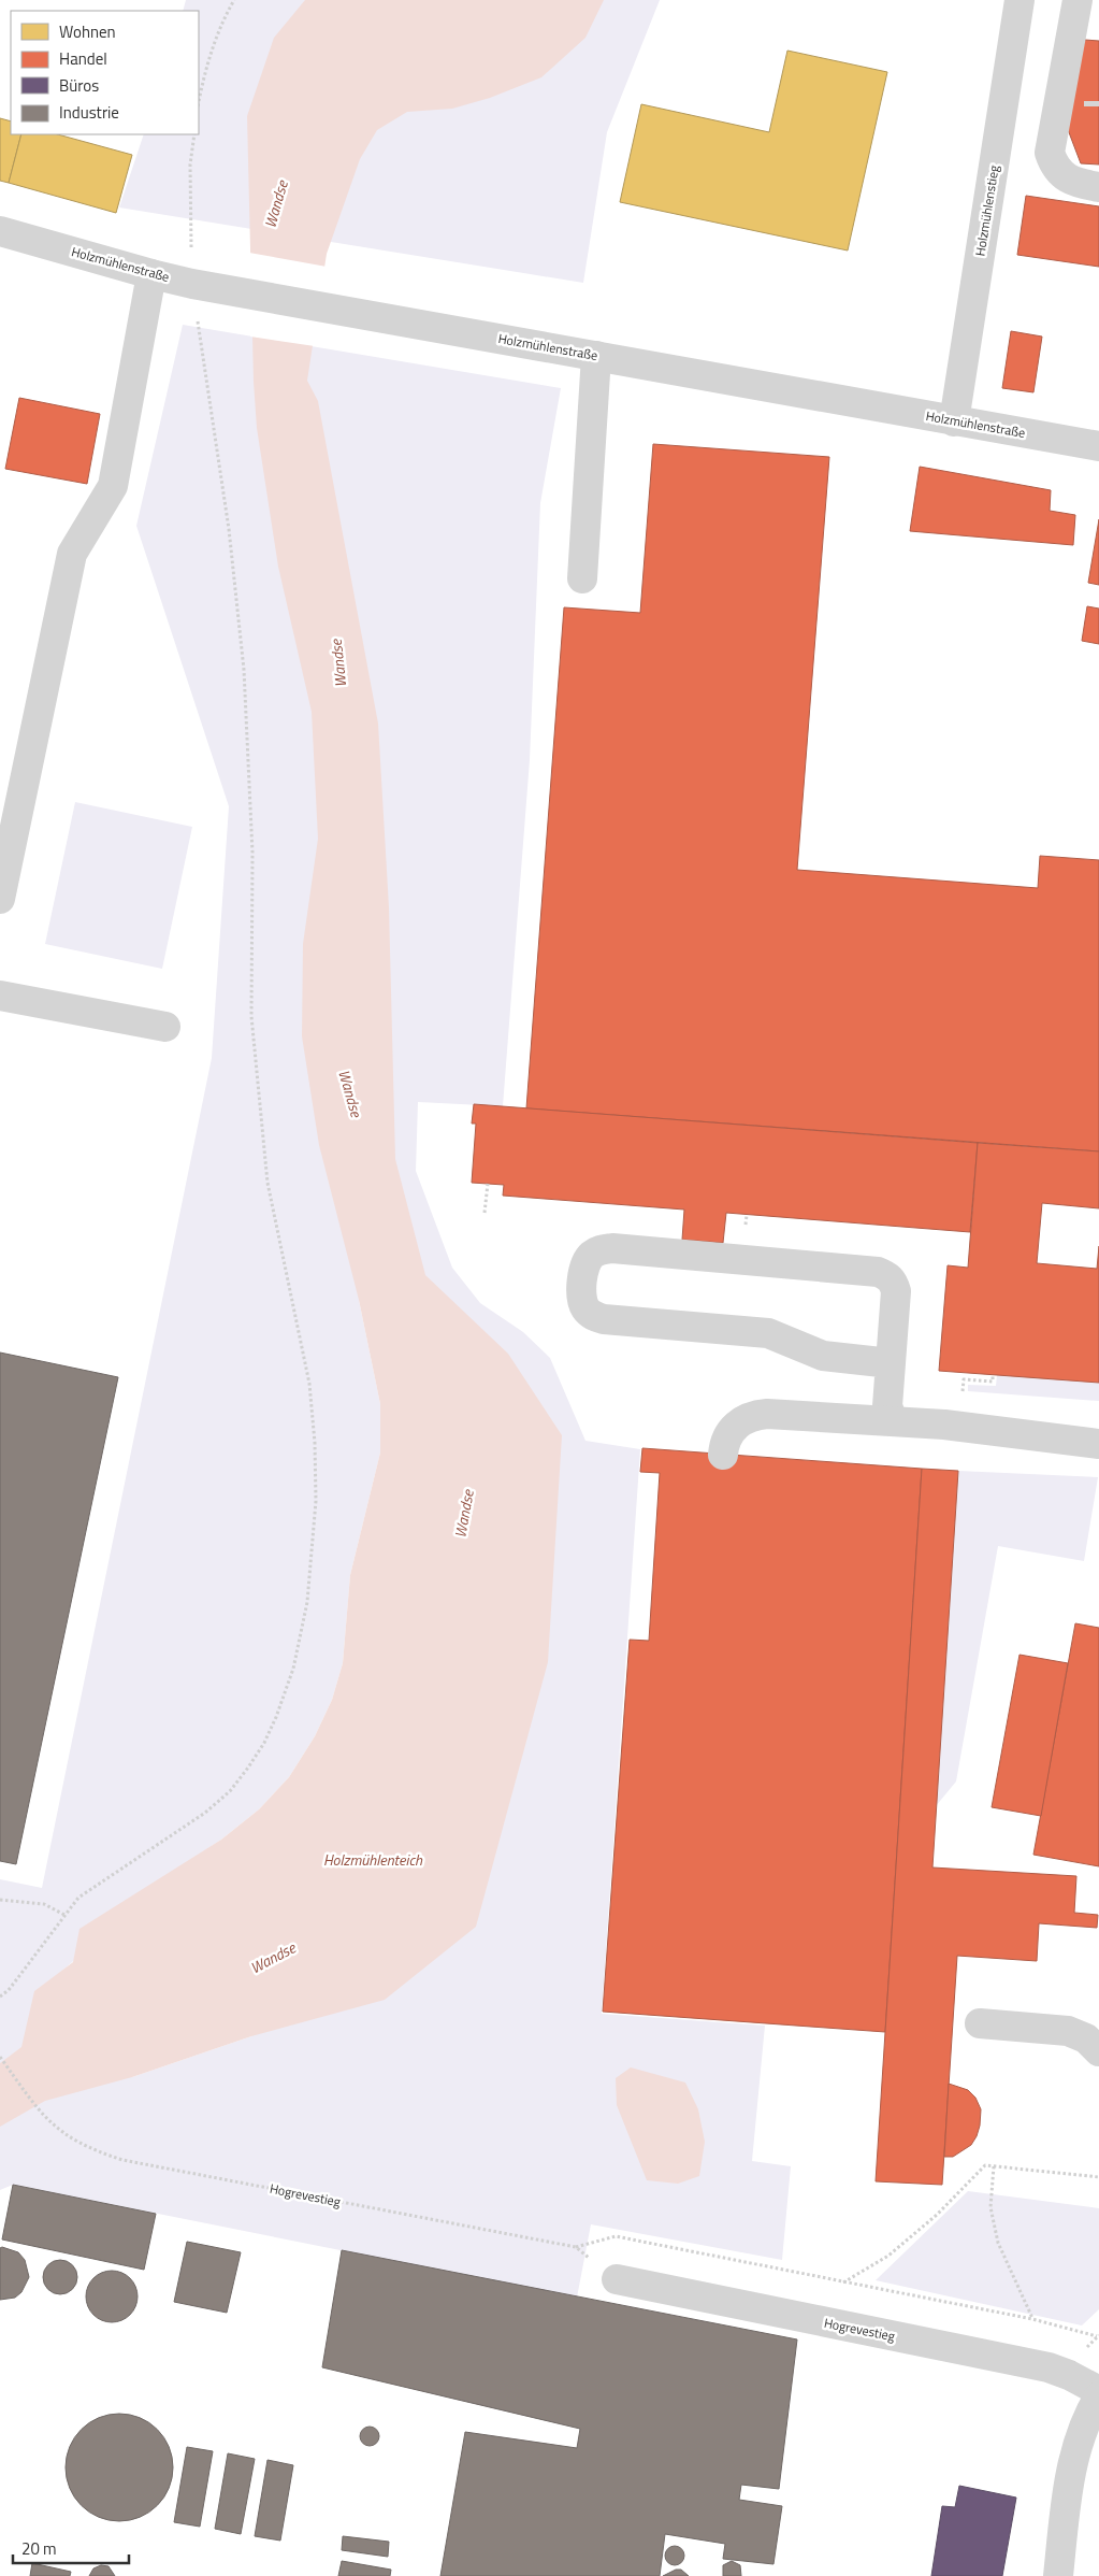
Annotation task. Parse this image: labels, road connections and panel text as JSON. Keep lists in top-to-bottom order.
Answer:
{
  "streets": {
    "street": ["Holzmühlenstieg", "Holzmühlenstraße", "Hogrevestieg"]
  },
  "crossings": [
    ["Holzmühlenstieg", "Holzmühlenstraße"]
  ],
  "water": ["Wandse", "Holzmühlenteich"],
  "legend": [
    "Wohnen",
    "Handel",
    "Büros",
    "Industrie"
  ],
  "scale_bar": "20 m"
}
